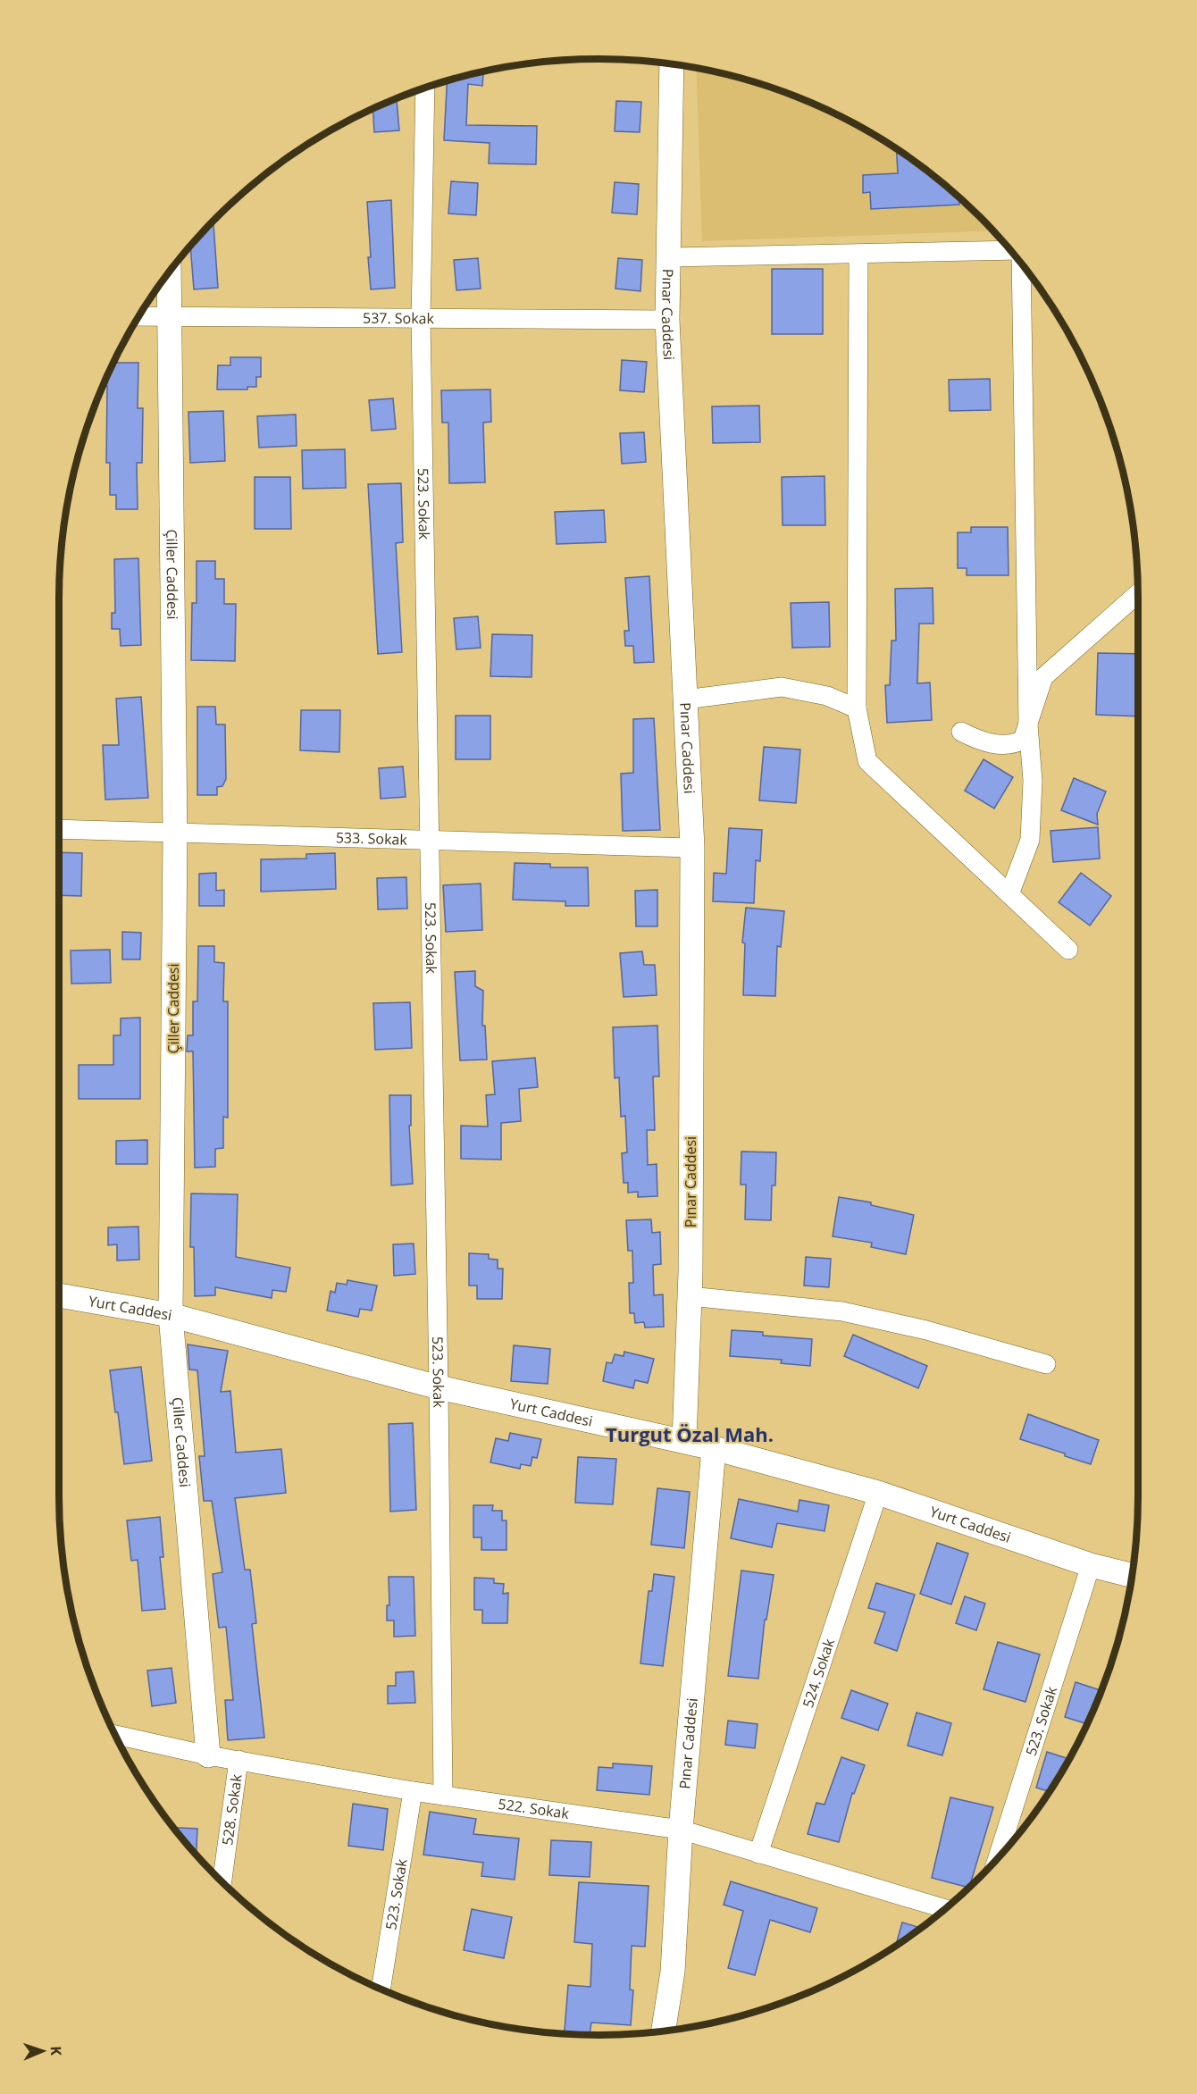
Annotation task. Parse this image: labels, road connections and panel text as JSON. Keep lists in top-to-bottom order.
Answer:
{
  "streets": {
    "street": [
      "Pınar Caddesi",
      "537. Sokak",
      "523. Sokak",
      "Çiller Caddesi",
      "533. Sokak",
      "Yurt Caddesi",
      "524. Sokak",
      "522. Sokak",
      "528. Sokak"
    ]
  },
  "crossings": [
    ["Pınar Caddesi", "537. Sokak"],
    ["Pınar Caddesi", "533. Sokak"],
    ["Pınar Caddesi", "Yurt Caddesi"],
    ["Pınar Caddesi", "522. Sokak"],
    ["537. Sokak", "523. Sokak"],
    ["537. Sokak", "Çiller Caddesi"],
    ["523. Sokak", "533. Sokak"],
    ["523. Sokak", "Yurt Caddesi"],
    ["523. Sokak", "522. Sokak"],
    ["Çiller Caddesi", "533. Sokak"],
    ["Çiller Caddesi", "Yurt Caddesi"],
    ["Çiller Caddesi", "522. Sokak"],
    ["Yurt Caddesi", "524. Sokak"],
    ["524. Sokak", "522. Sokak"],
    ["522. Sokak", "528. Sokak"]
  ],
  "districts": ["Turgut Özal Mah."],
  "north": "right"
}
